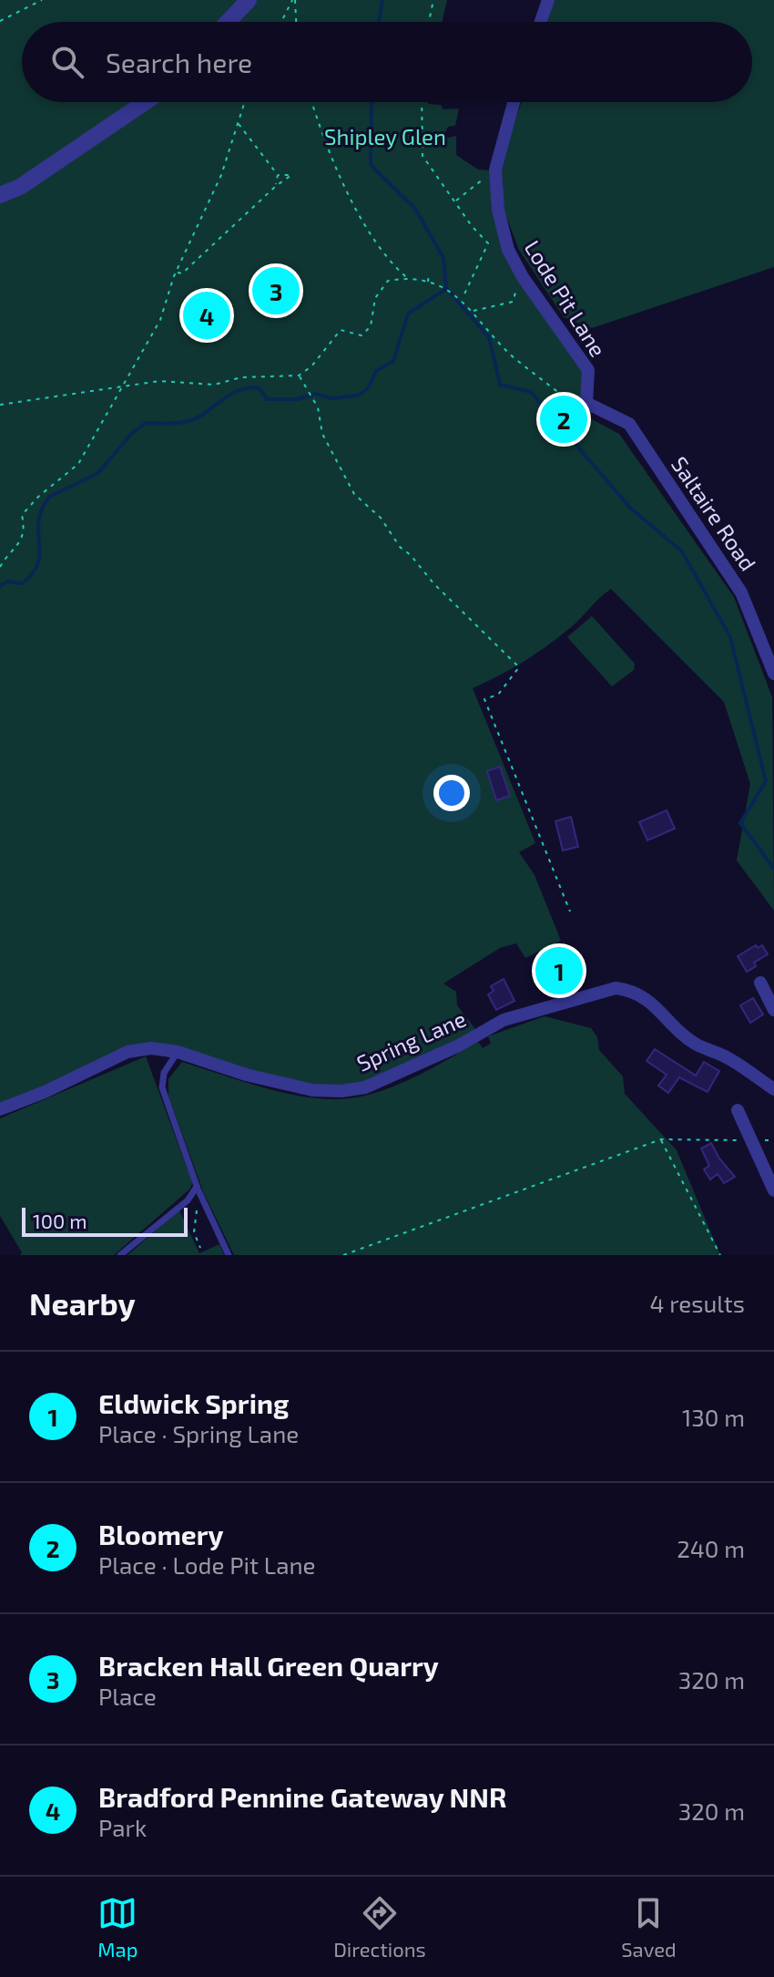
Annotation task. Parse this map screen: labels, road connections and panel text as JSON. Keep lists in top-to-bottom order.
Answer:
{
  "streets": {
    "street": ["Lode Pit Lane", "Saltaire Road", "Spring Lane"]
  },
  "crossings": [
    ["Lode Pit Lane", "Saltaire Road"]
  ],
  "parks": ["Shipley Glen"],
  "scale_bar": "100 m",
  "page": {
    "search": "Search here",
    "pins": [
      "3",
      "4",
      "2",
      "1"
    ],
    "scale": "100 m",
    "heading": ["Nearby", "4 results"],
    "list": [
      {
        "mark": "1",
        "name": "Eldwick Spring",
        "note": "Place · Spring Lane",
        "value": "130 m"
      },
      {
        "mark": "2",
        "name": "Bloomery",
        "note": "Place · Lode Pit Lane",
        "value": "240 m"
      },
      {
        "mark": "3",
        "name": "Bracken Hall Green Quarry",
        "note": "Place",
        "value": "320 m"
      },
      {
        "mark": "4",
        "name": "Bradford Pennine Gateway NNR",
        "note": "Park",
        "value": "320 m"
      }
    ],
    "nav": ["Map", "Directions", "Saved"]
  }
}
